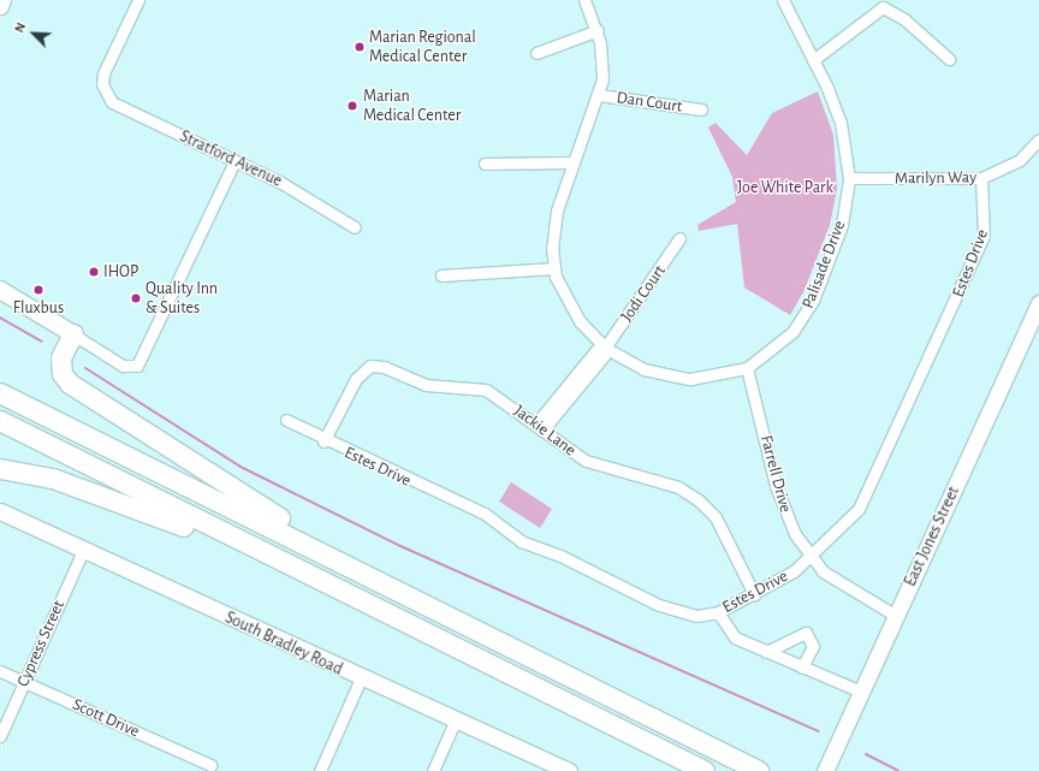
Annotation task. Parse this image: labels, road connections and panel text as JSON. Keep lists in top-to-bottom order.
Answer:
{
  "streets": {
    "street": [
      "Dan Court",
      "Stratford Avenue",
      "Marilyn Way",
      "Estes Drive",
      "Palisade Drive",
      "Jodi Court",
      "Jackie Lane",
      "Farrell Drive",
      "East Jones Street",
      "Cypress Street",
      "South Bradley Road",
      "Scott Drive"
    ]
  },
  "crossings": [
    ["Dan Court", "Palisade Drive"],
    ["Marilyn Way", "Estes Drive"],
    ["Marilyn Way", "Palisade Drive"],
    ["Estes Drive", "Jackie Lane"],
    ["Estes Drive", "Farrell Drive"],
    ["Palisade Drive", "Jodi Court"],
    ["Palisade Drive", "Farrell Drive"],
    ["Jodi Court", "Jackie Lane"],
    ["Farrell Drive", "East Jones Street"],
    ["Cypress Street", "South Bradley Road"],
    ["Cypress Street", "Scott Drive"]
  ],
  "parks": ["Joe White Park"],
  "places": [
    "Marian Regional Medical Center",
    "Marian Medical Center",
    "IHOP",
    "Fluxbus",
    "Quality Inn & Suites"
  ],
  "north": "top left"
}
